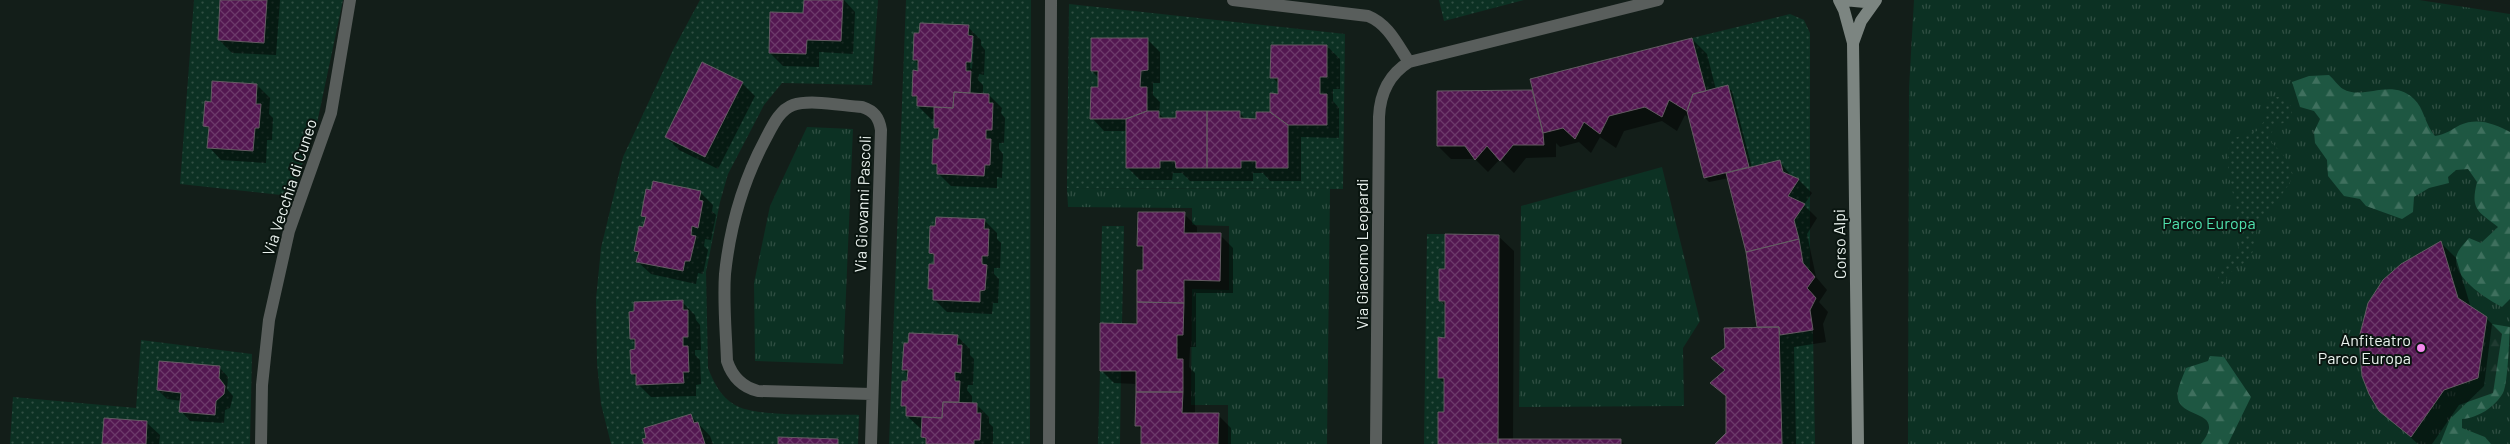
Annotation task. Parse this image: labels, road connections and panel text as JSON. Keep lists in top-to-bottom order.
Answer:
{
  "streets": {
    "street": [
      "Via Vecchia di Cuneo",
      "Via Giovanni Pascoli",
      "Corso Alpi",
      "Via Giacomo Leopardi"
    ]
  },
  "parks": ["Parco Europa"],
  "places": ["Anfiteatro Parco Europa"]
}
